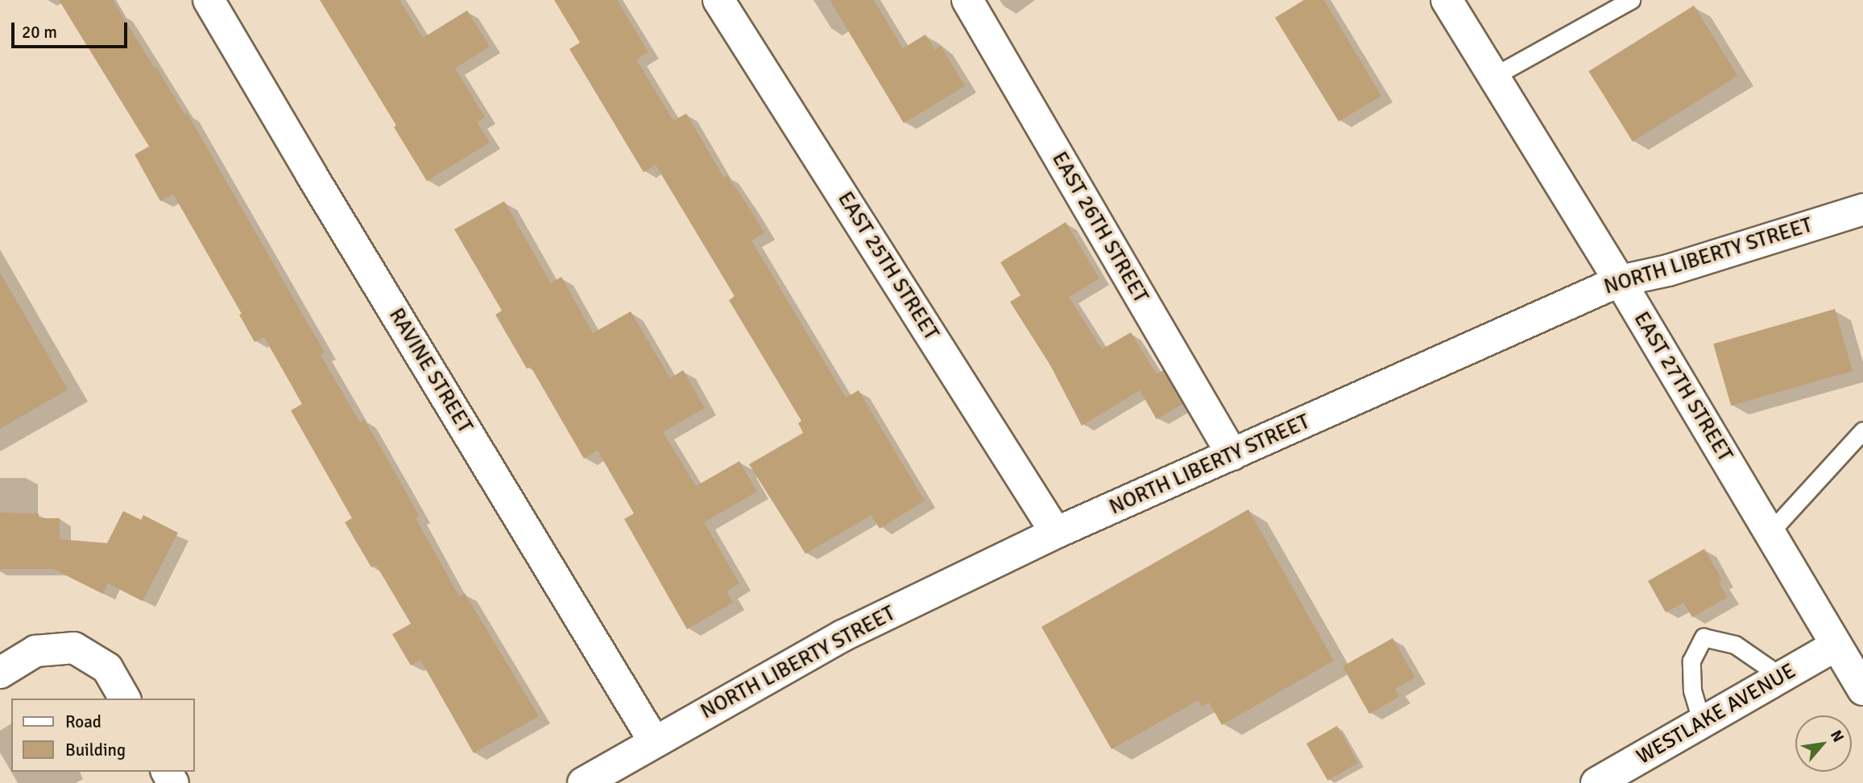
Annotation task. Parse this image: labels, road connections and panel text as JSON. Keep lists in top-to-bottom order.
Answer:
{
  "streets": {
    "street": [
      "EAST 26TH STREET",
      "NORTH LIBERTY STREET",
      "EAST 25TH STREET",
      "RAVINE STREET",
      "EAST 27TH STREET",
      "WESTLAKE AVENUE"
    ]
  },
  "crossings": [
    ["EAST 26TH STREET", "NORTH LIBERTY STREET"],
    ["NORTH LIBERTY STREET", "EAST 25TH STREET"],
    ["NORTH LIBERTY STREET", "RAVINE STREET"],
    ["NORTH LIBERTY STREET", "EAST 27TH STREET"],
    ["EAST 27TH STREET", "WESTLAKE AVENUE"]
  ],
  "legend": ["Road", "Building"],
  "scale_bar": "20 m",
  "north": "top right"
}
